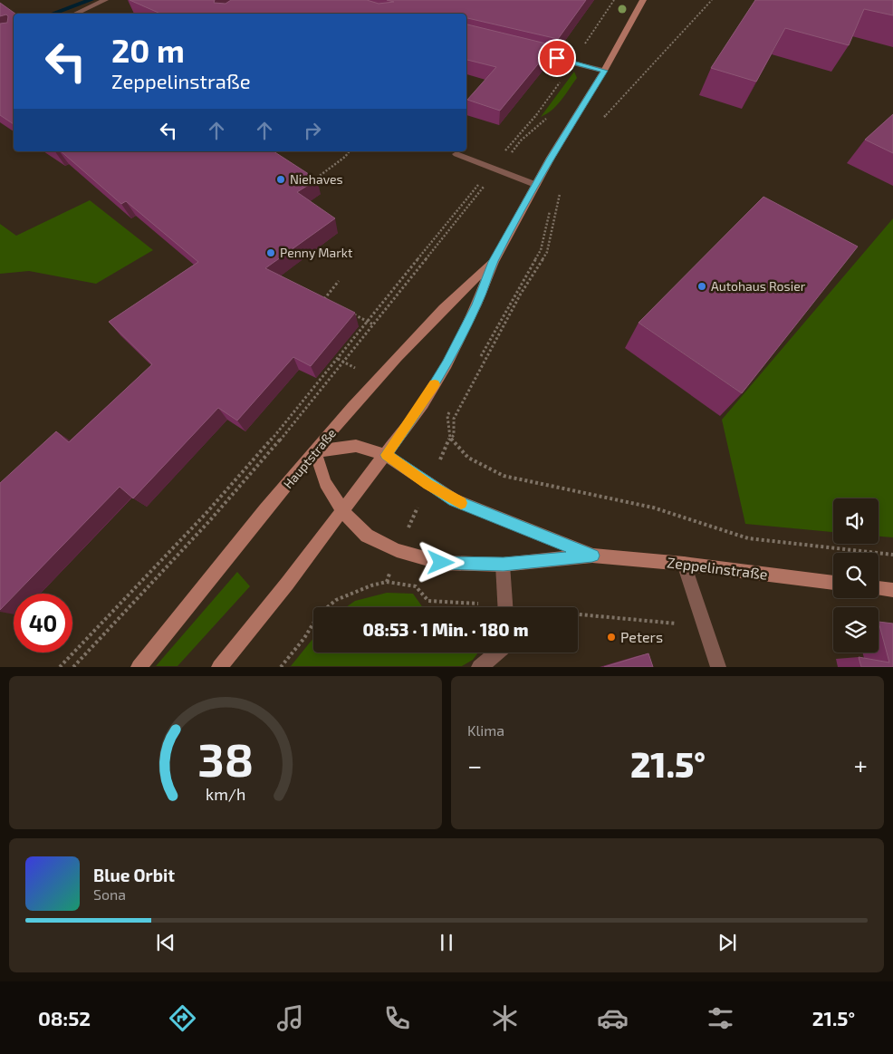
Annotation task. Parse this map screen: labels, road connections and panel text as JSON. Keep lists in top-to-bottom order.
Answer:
{
  "streets": {
    "main road": ["Hauptstraße", "Zeppelinstraße"]
  },
  "crossings": [
    ["Hauptstraße", "Zeppelinstraße"]
  ],
  "places": [
    "Niehaves",
    "Penny Markt",
    "Autohaus Rosier",
    "Peters"
  ],
  "page": {
    "turn": ["20 m", "Zeppelinstraße"],
    "limit": "40",
    "trip": "08:53 · 1 Min. · 180 m",
    "tile": "Klima",
    "heat": ["−", "21.5°", "+"],
    "song": ["Blue Orbit", "Sona"],
    "tabs": ["08:52", "21.5°"],
    "gauge": ["38", "km/h"]
  }
}
